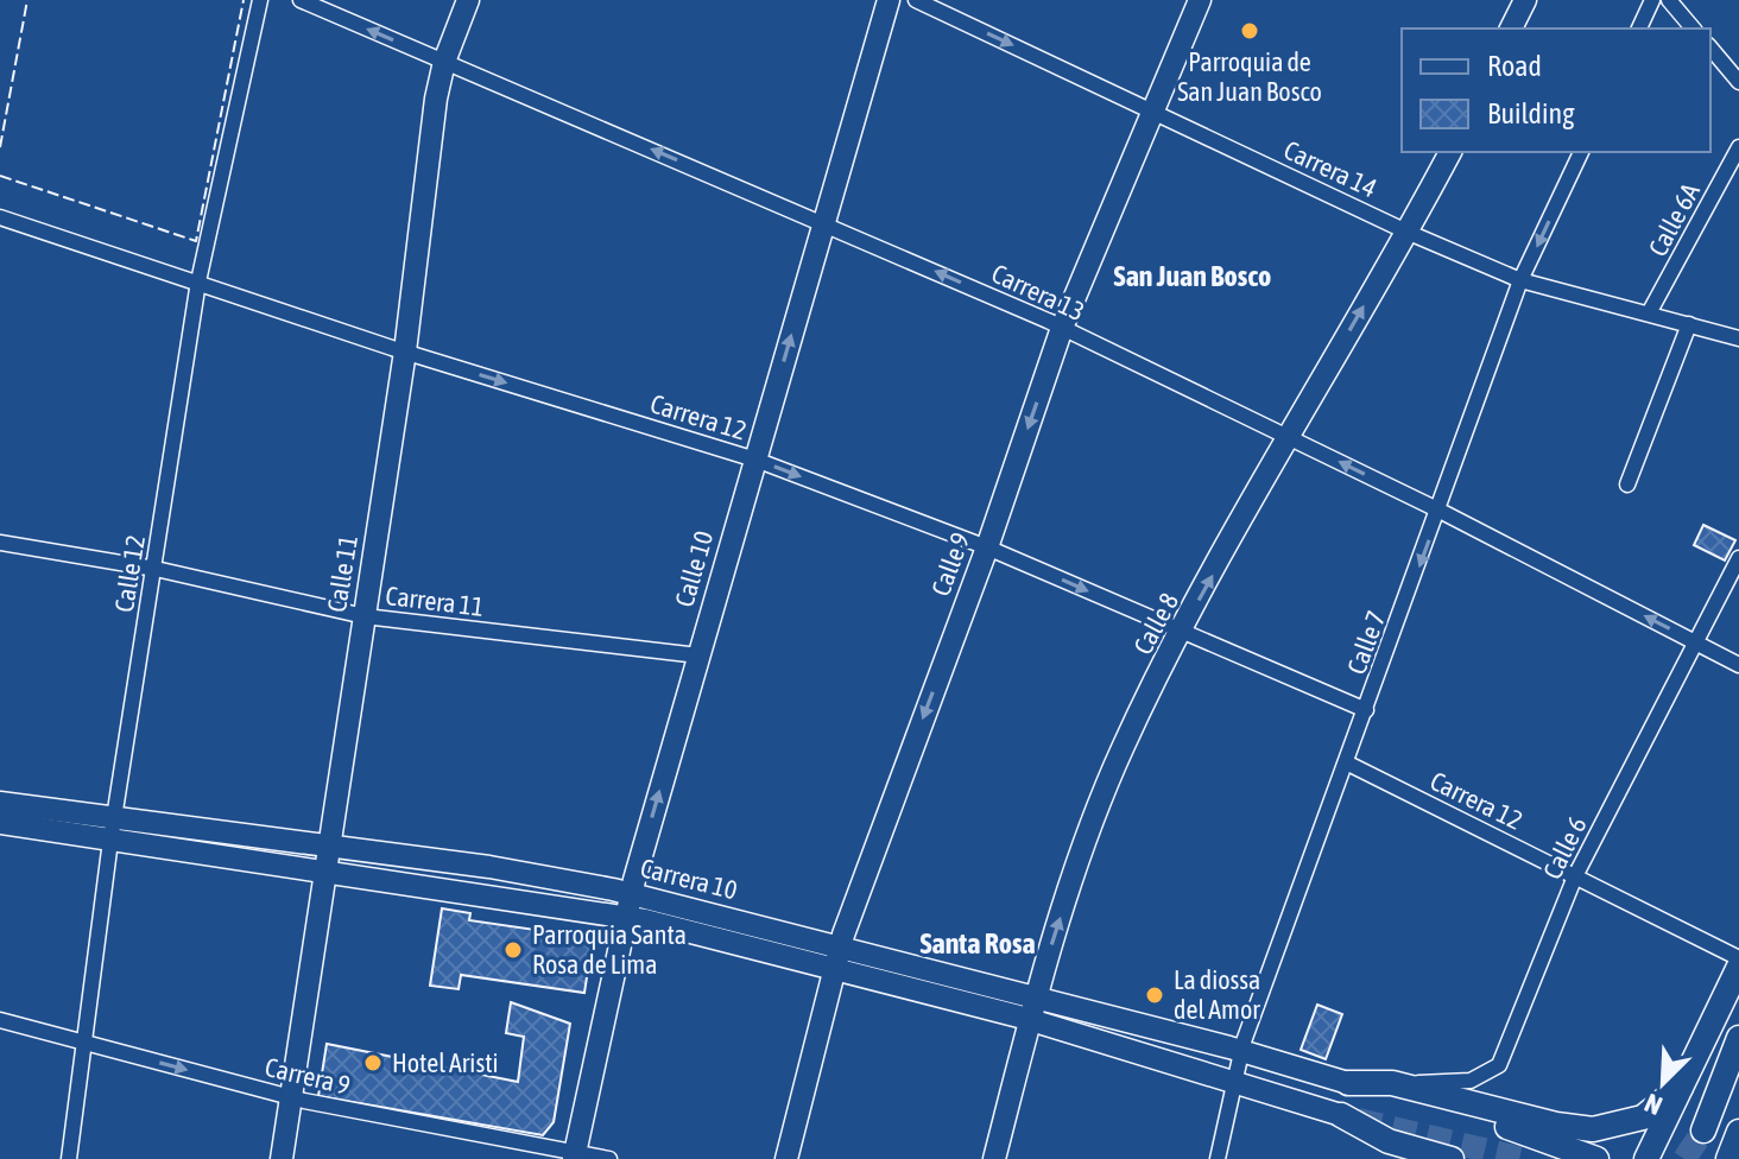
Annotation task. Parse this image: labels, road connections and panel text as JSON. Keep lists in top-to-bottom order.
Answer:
{
  "streets": {
    "main road": [
      "Calle 9",
      "Calle 10",
      "Calle 11",
      "Calle 8",
      "Carrera 10"
    ],
    "street": [
      "Carrera 14",
      "Calle 6A",
      "Carrera 13",
      "Carrera 12",
      "Calle 12",
      "Carrera 11",
      "Calle 7",
      "Calle 6",
      "Carrera 9"
    ]
  },
  "crossings": [
    ["Carrera 14", "Calle 6A"],
    ["Carrera 14", "Calle 9"],
    ["Carrera 14", "Calle 8"],
    ["Carrera 14", "Calle 7"],
    ["Carrera 13", "Calle 9"],
    ["Carrera 13", "Calle 10"],
    ["Carrera 13", "Calle 11"],
    ["Carrera 13", "Calle 8"],
    ["Carrera 13", "Calle 7"],
    ["Carrera 13", "Calle 6"],
    ["Carrera 12", "Calle 9"],
    ["Carrera 12", "Calle 10"],
    ["Carrera 12", "Calle 12"],
    ["Carrera 12", "Calle 11"],
    ["Carrera 12", "Calle 8"],
    ["Carrera 12", "Calle 7"],
    ["Carrera 12", "Calle 6"],
    ["Calle 9", "Carrera 10"],
    ["Calle 10", "Carrera 11"],
    ["Calle 10", "Carrera 10"],
    ["Calle 10", "Carrera 9"],
    ["Calle 12", "Carrera 11"],
    ["Calle 12", "Carrera 10"],
    ["Calle 12", "Carrera 9"],
    ["Calle 11", "Carrera 11"],
    ["Calle 11", "Carrera 10"],
    ["Calle 11", "Carrera 9"],
    ["Calle 8", "Carrera 10"],
    ["Calle 7", "Carrera 10"]
  ],
  "one_way": [
    "Carrera 13",
    "Carrera 12",
    "Calle 9",
    "Calle 10",
    "Calle 8"
  ],
  "districts": ["San Juan Bosco", "Santa Rosa"],
  "places": [
    "Parroquia de San Juan Bosco",
    "Parroquia Santa Rosa de Lima",
    "La diossa del Amor",
    "Hotel Aristi"
  ],
  "legend": ["Road", "Building"],
  "north": "bottom left"
}
